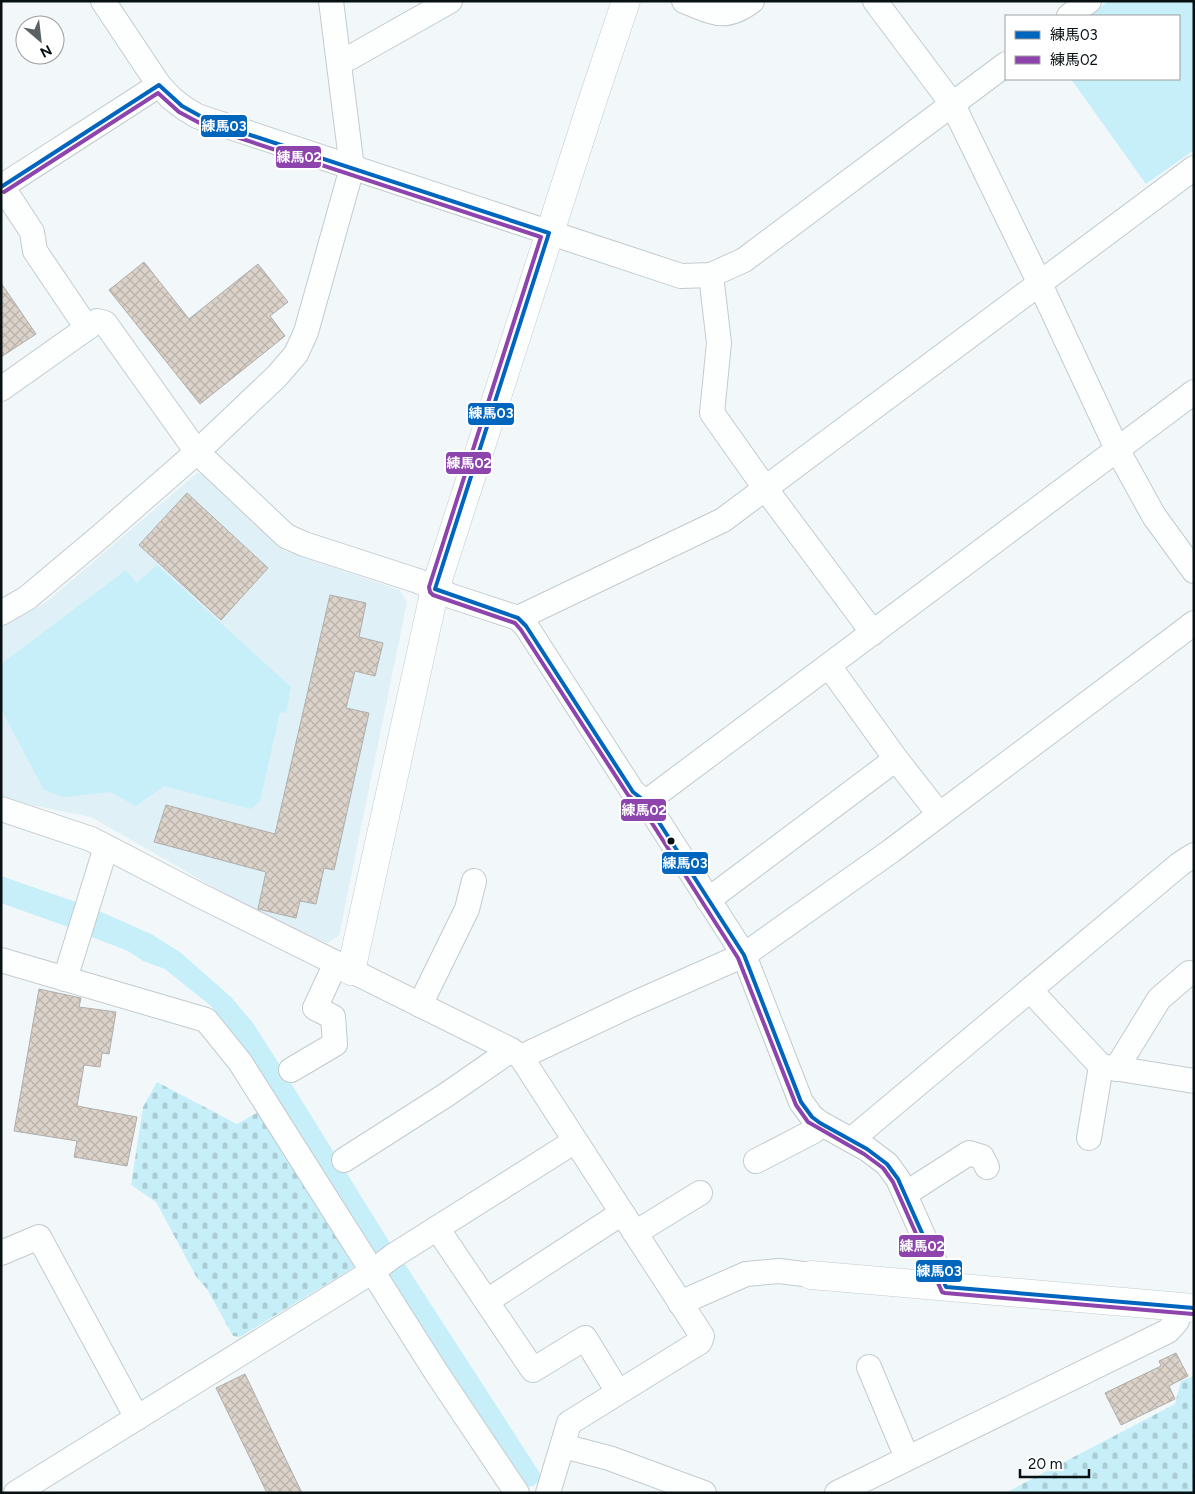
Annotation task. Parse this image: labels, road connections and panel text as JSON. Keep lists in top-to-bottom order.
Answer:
{
  "lines": ["transit line 練馬03", "transit line 練馬02"],
  "legend": ["練馬03", "練馬02"],
  "scale_bar": "20 m",
  "north": "bottom right"
}
